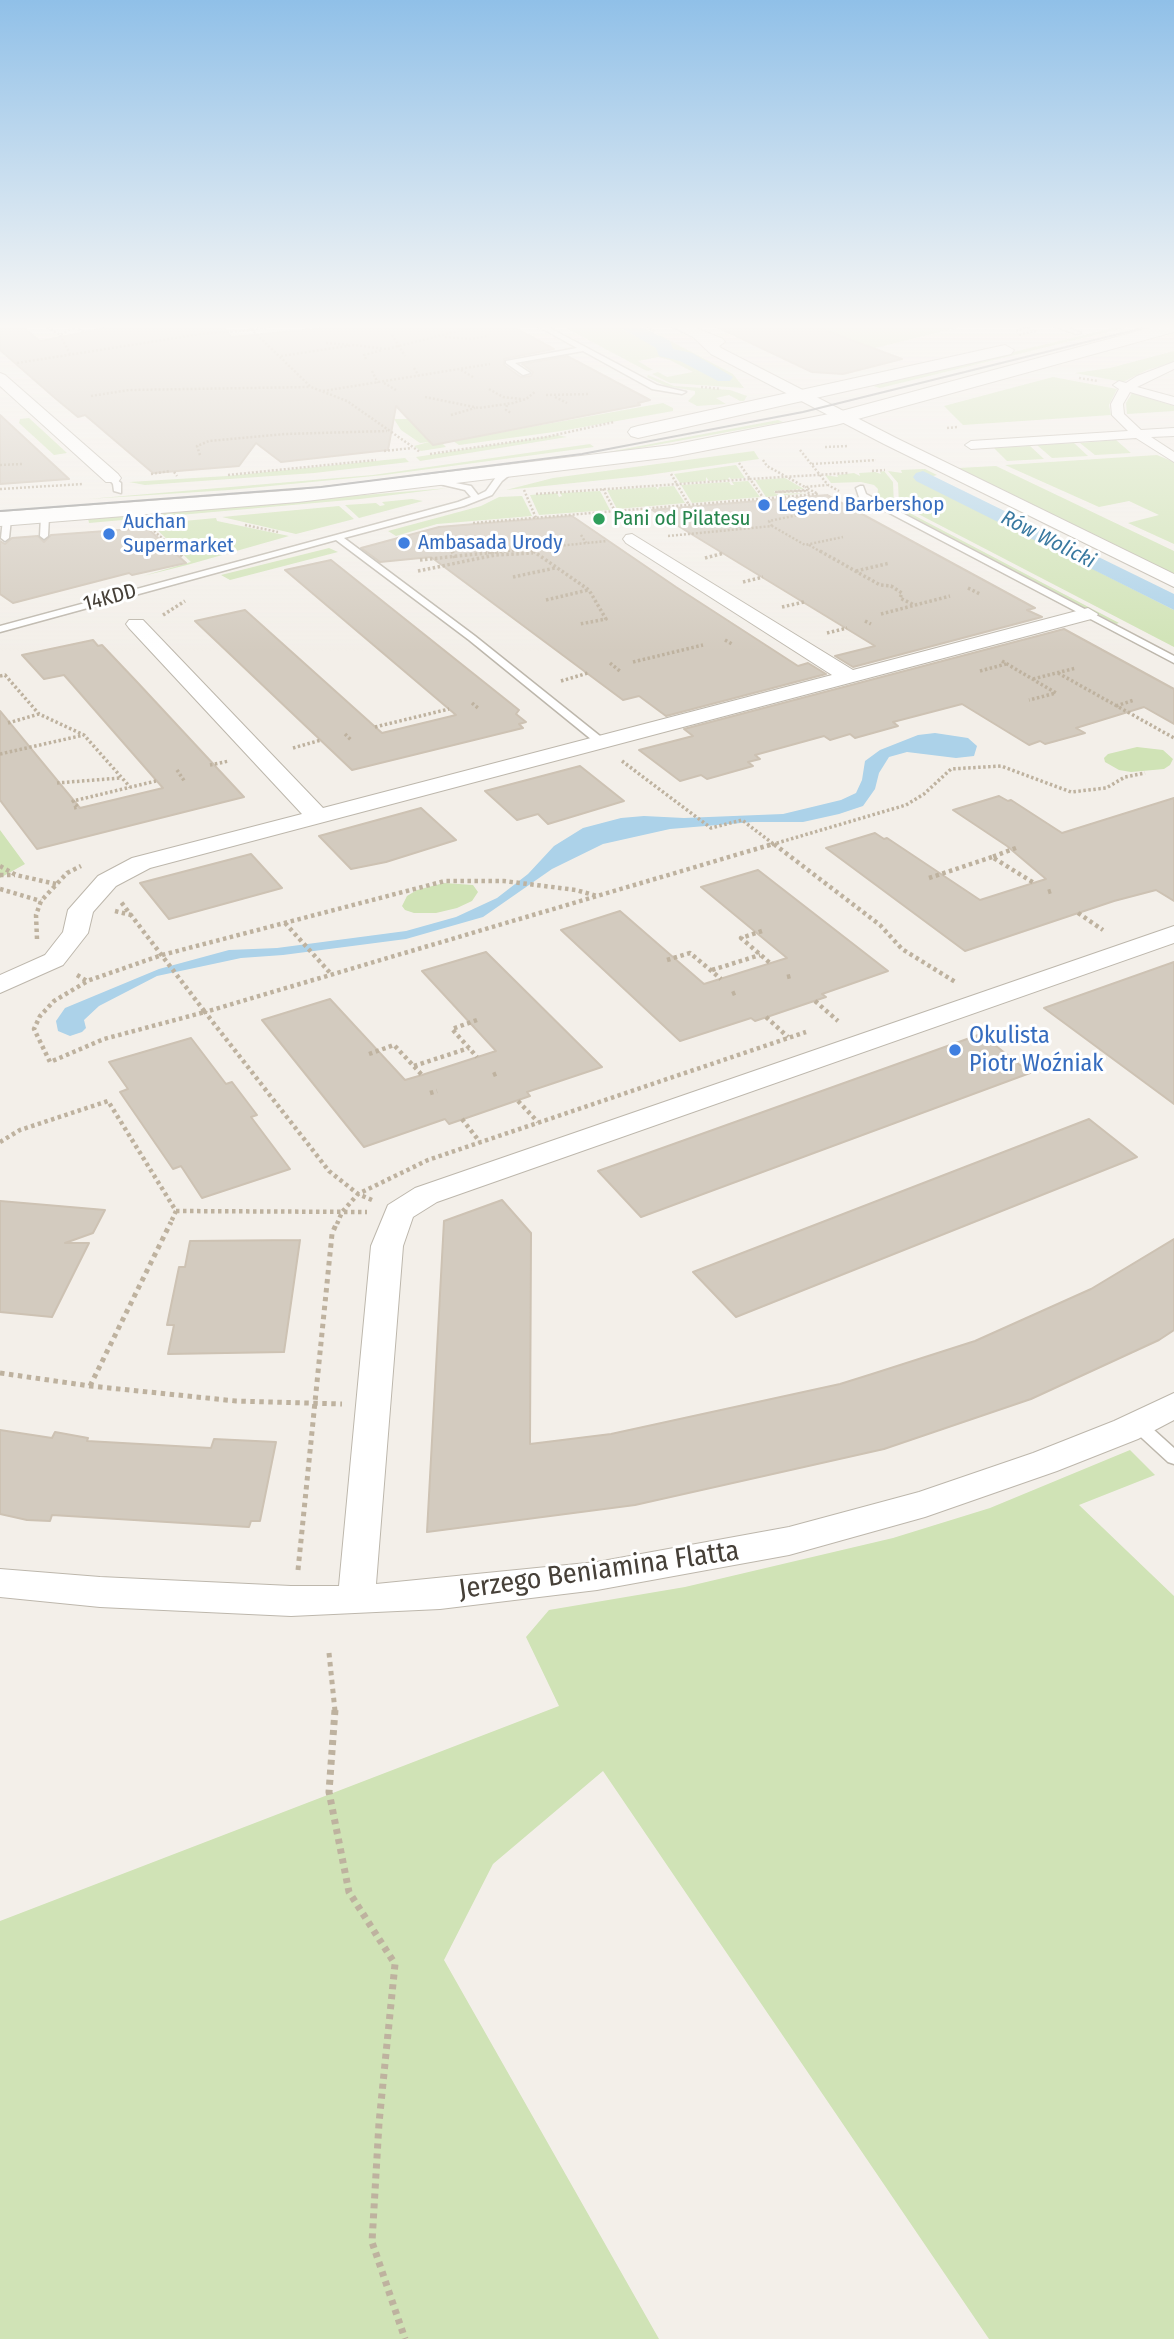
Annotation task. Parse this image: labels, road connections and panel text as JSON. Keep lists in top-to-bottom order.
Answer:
{
  "streets": {
    "street": ["Jerzego Beniamina Flatta"],
    "lane": ["14KDD"]
  },
  "water": ["Rów Wolicki"],
  "places": [
    "Legend Barbershop",
    "Pani od Pilatesu",
    "Auchan Supermarket",
    "Ambasada Urody",
    "Okulista Piotr Woźniak"
  ]
}
